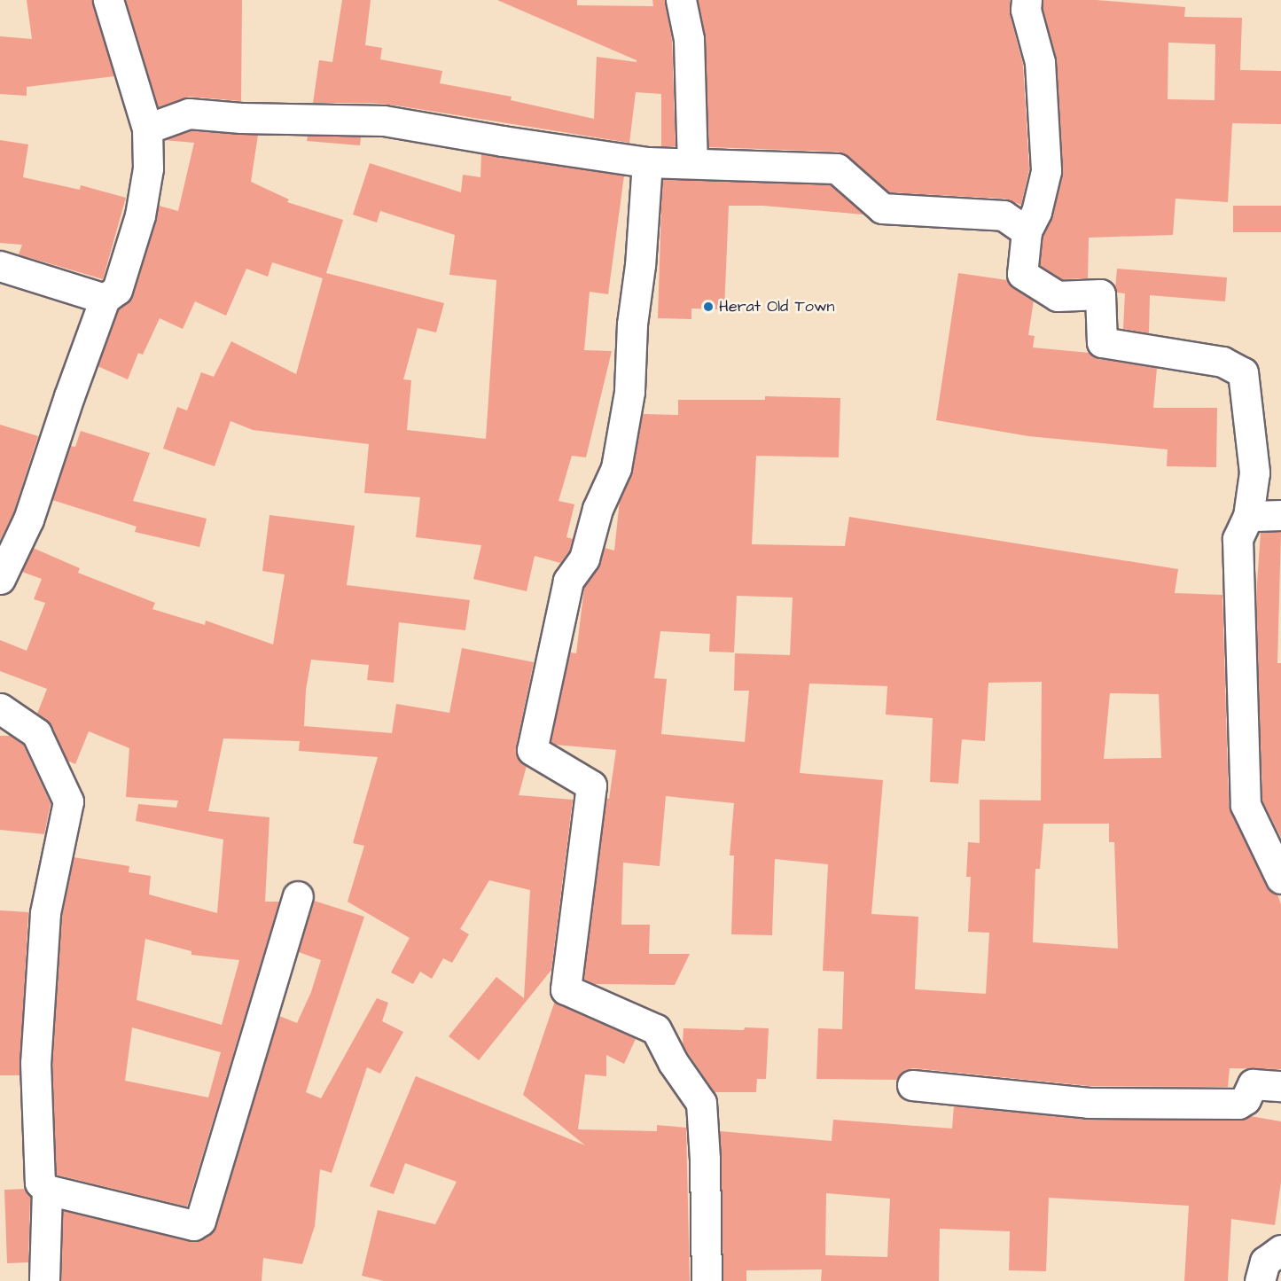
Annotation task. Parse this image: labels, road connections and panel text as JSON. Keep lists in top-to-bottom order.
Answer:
{
  "places": ["Herat Old Town"]
}
